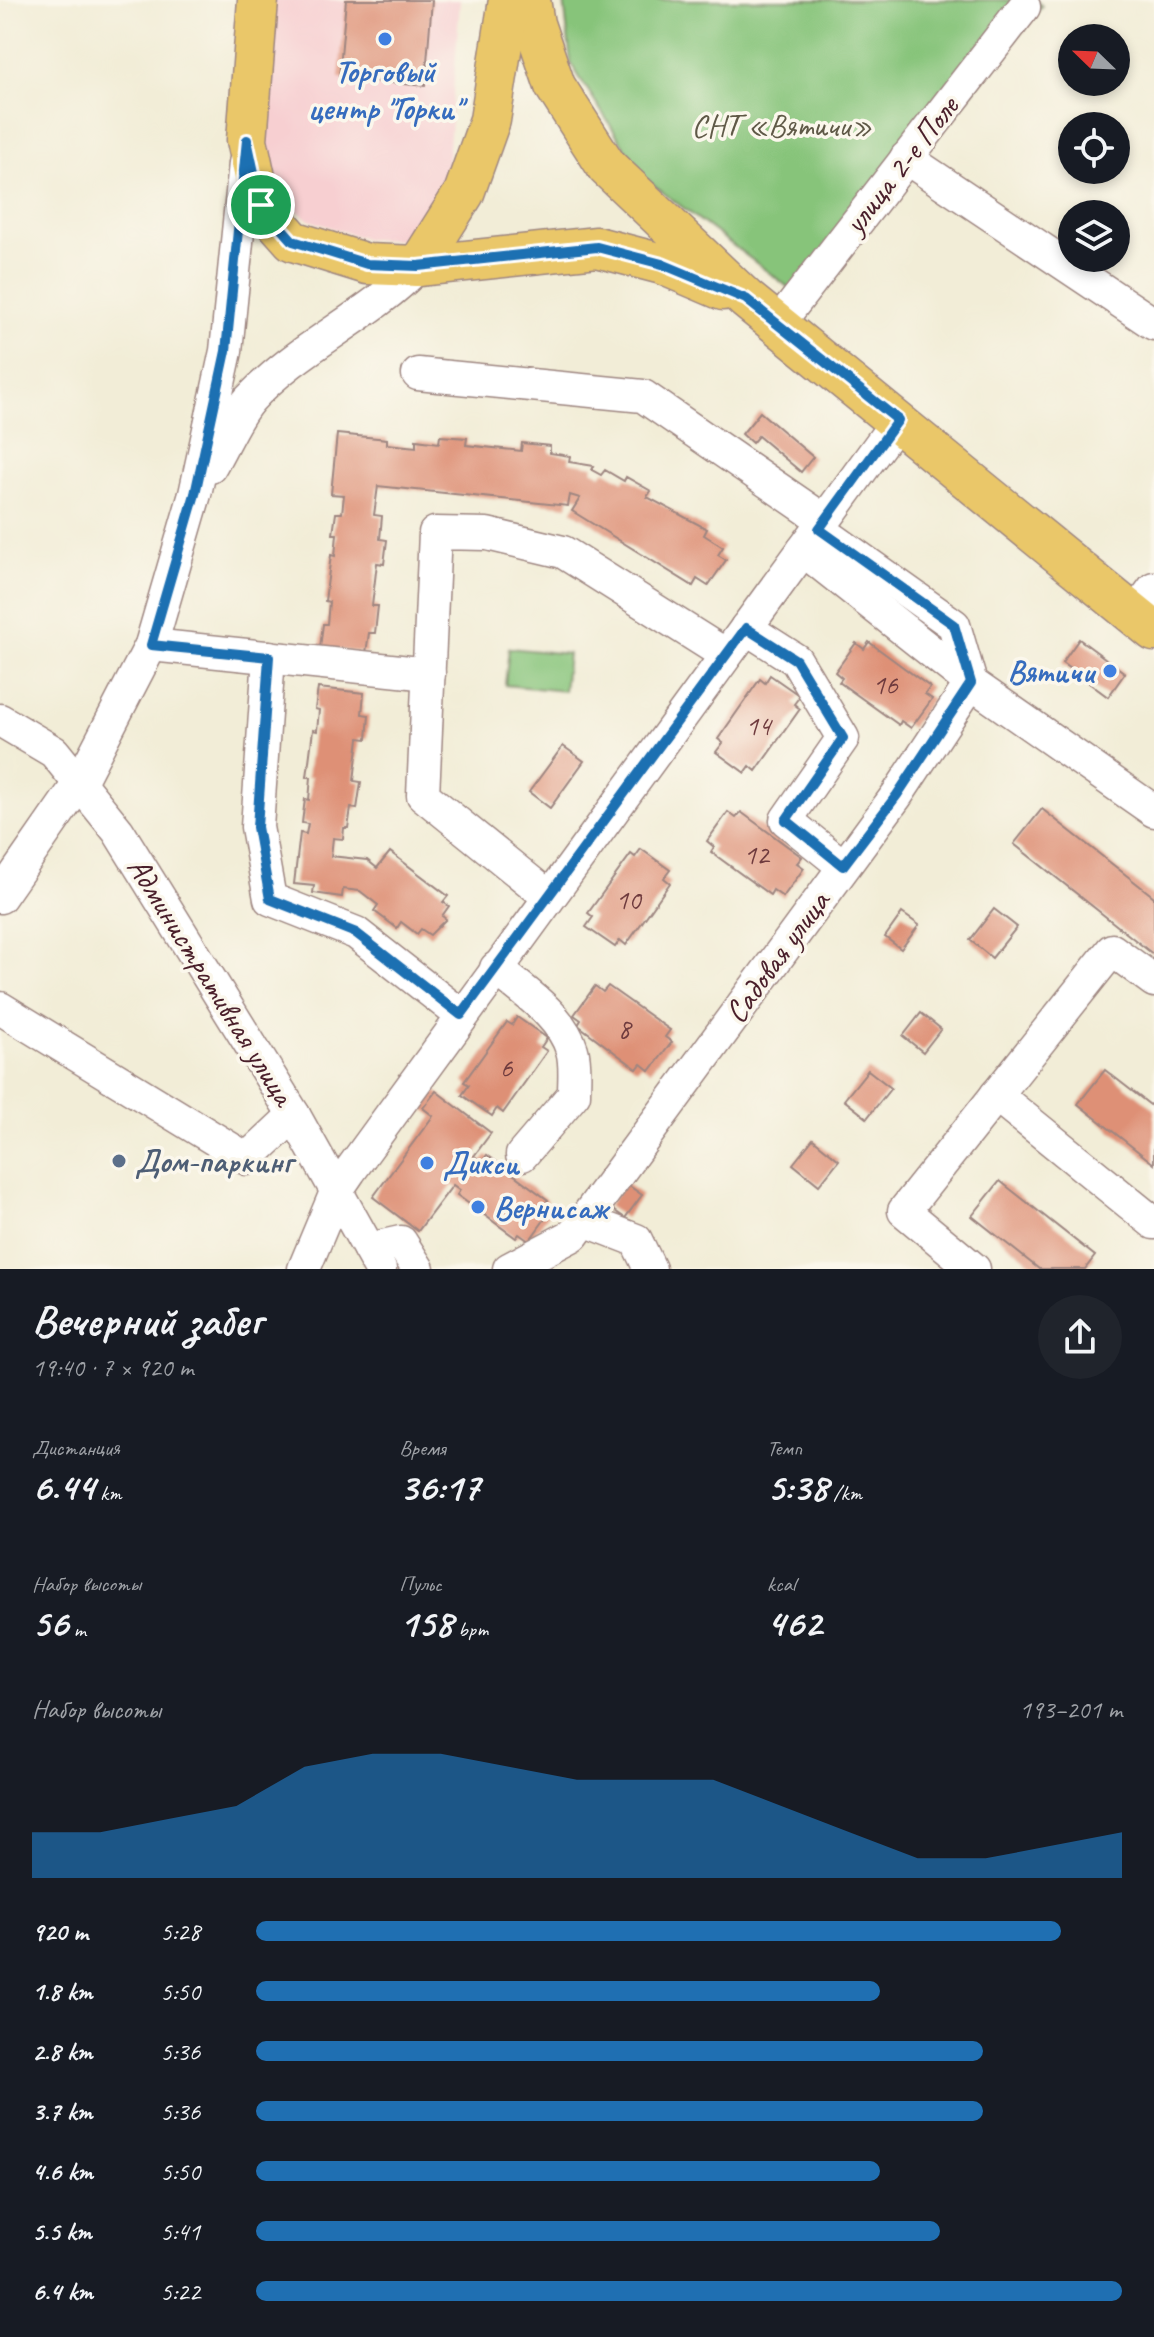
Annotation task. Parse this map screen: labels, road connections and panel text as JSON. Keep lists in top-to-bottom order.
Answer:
{
  "streets": {
    "street": ["улица 2-е Поле", "Садовая улица", "Административная улица"]
  },
  "parks": ["СНТ «Вятичи»"],
  "places": [
    "Торговый центр \"Горки\"",
    "Вятичи",
    "Дом-паркинг",
    "Дикси",
    "Вернисаж"
  ],
  "house_numbers": [
    "16",
    "14",
    "12",
    "10",
    "8",
    "6"
  ],
  "north": "top left",
  "page": {
    "heading": ["Вечерний забег", "19:40 · 7 × 920 m"],
    "stats": [
      ["Дистанция", "6.44 km"],
      ["Время", "36:17"],
      ["Темп", "5:38 /km"],
      ["Набор высоты", "56 m"],
      ["Пульс", "158 bpm"],
      ["kcal", "462"]
    ],
    "chart": ["Набор высоты", "193–201 m"],
    "list": [
      {
        "name": "920 m",
        "note": "5:28"
      },
      {
        "name": "1.8 km",
        "note": "5:50"
      },
      {
        "name": "2.8 km",
        "note": "5:36"
      },
      {
        "name": "3.7 km",
        "note": "5:36"
      },
      {
        "name": "4.6 km",
        "note": "5:50"
      },
      {
        "name": "5.5 km",
        "note": "5:41"
      },
      {
        "name": "6.4 km",
        "note": "5:22"
      }
    ]
  }
}
